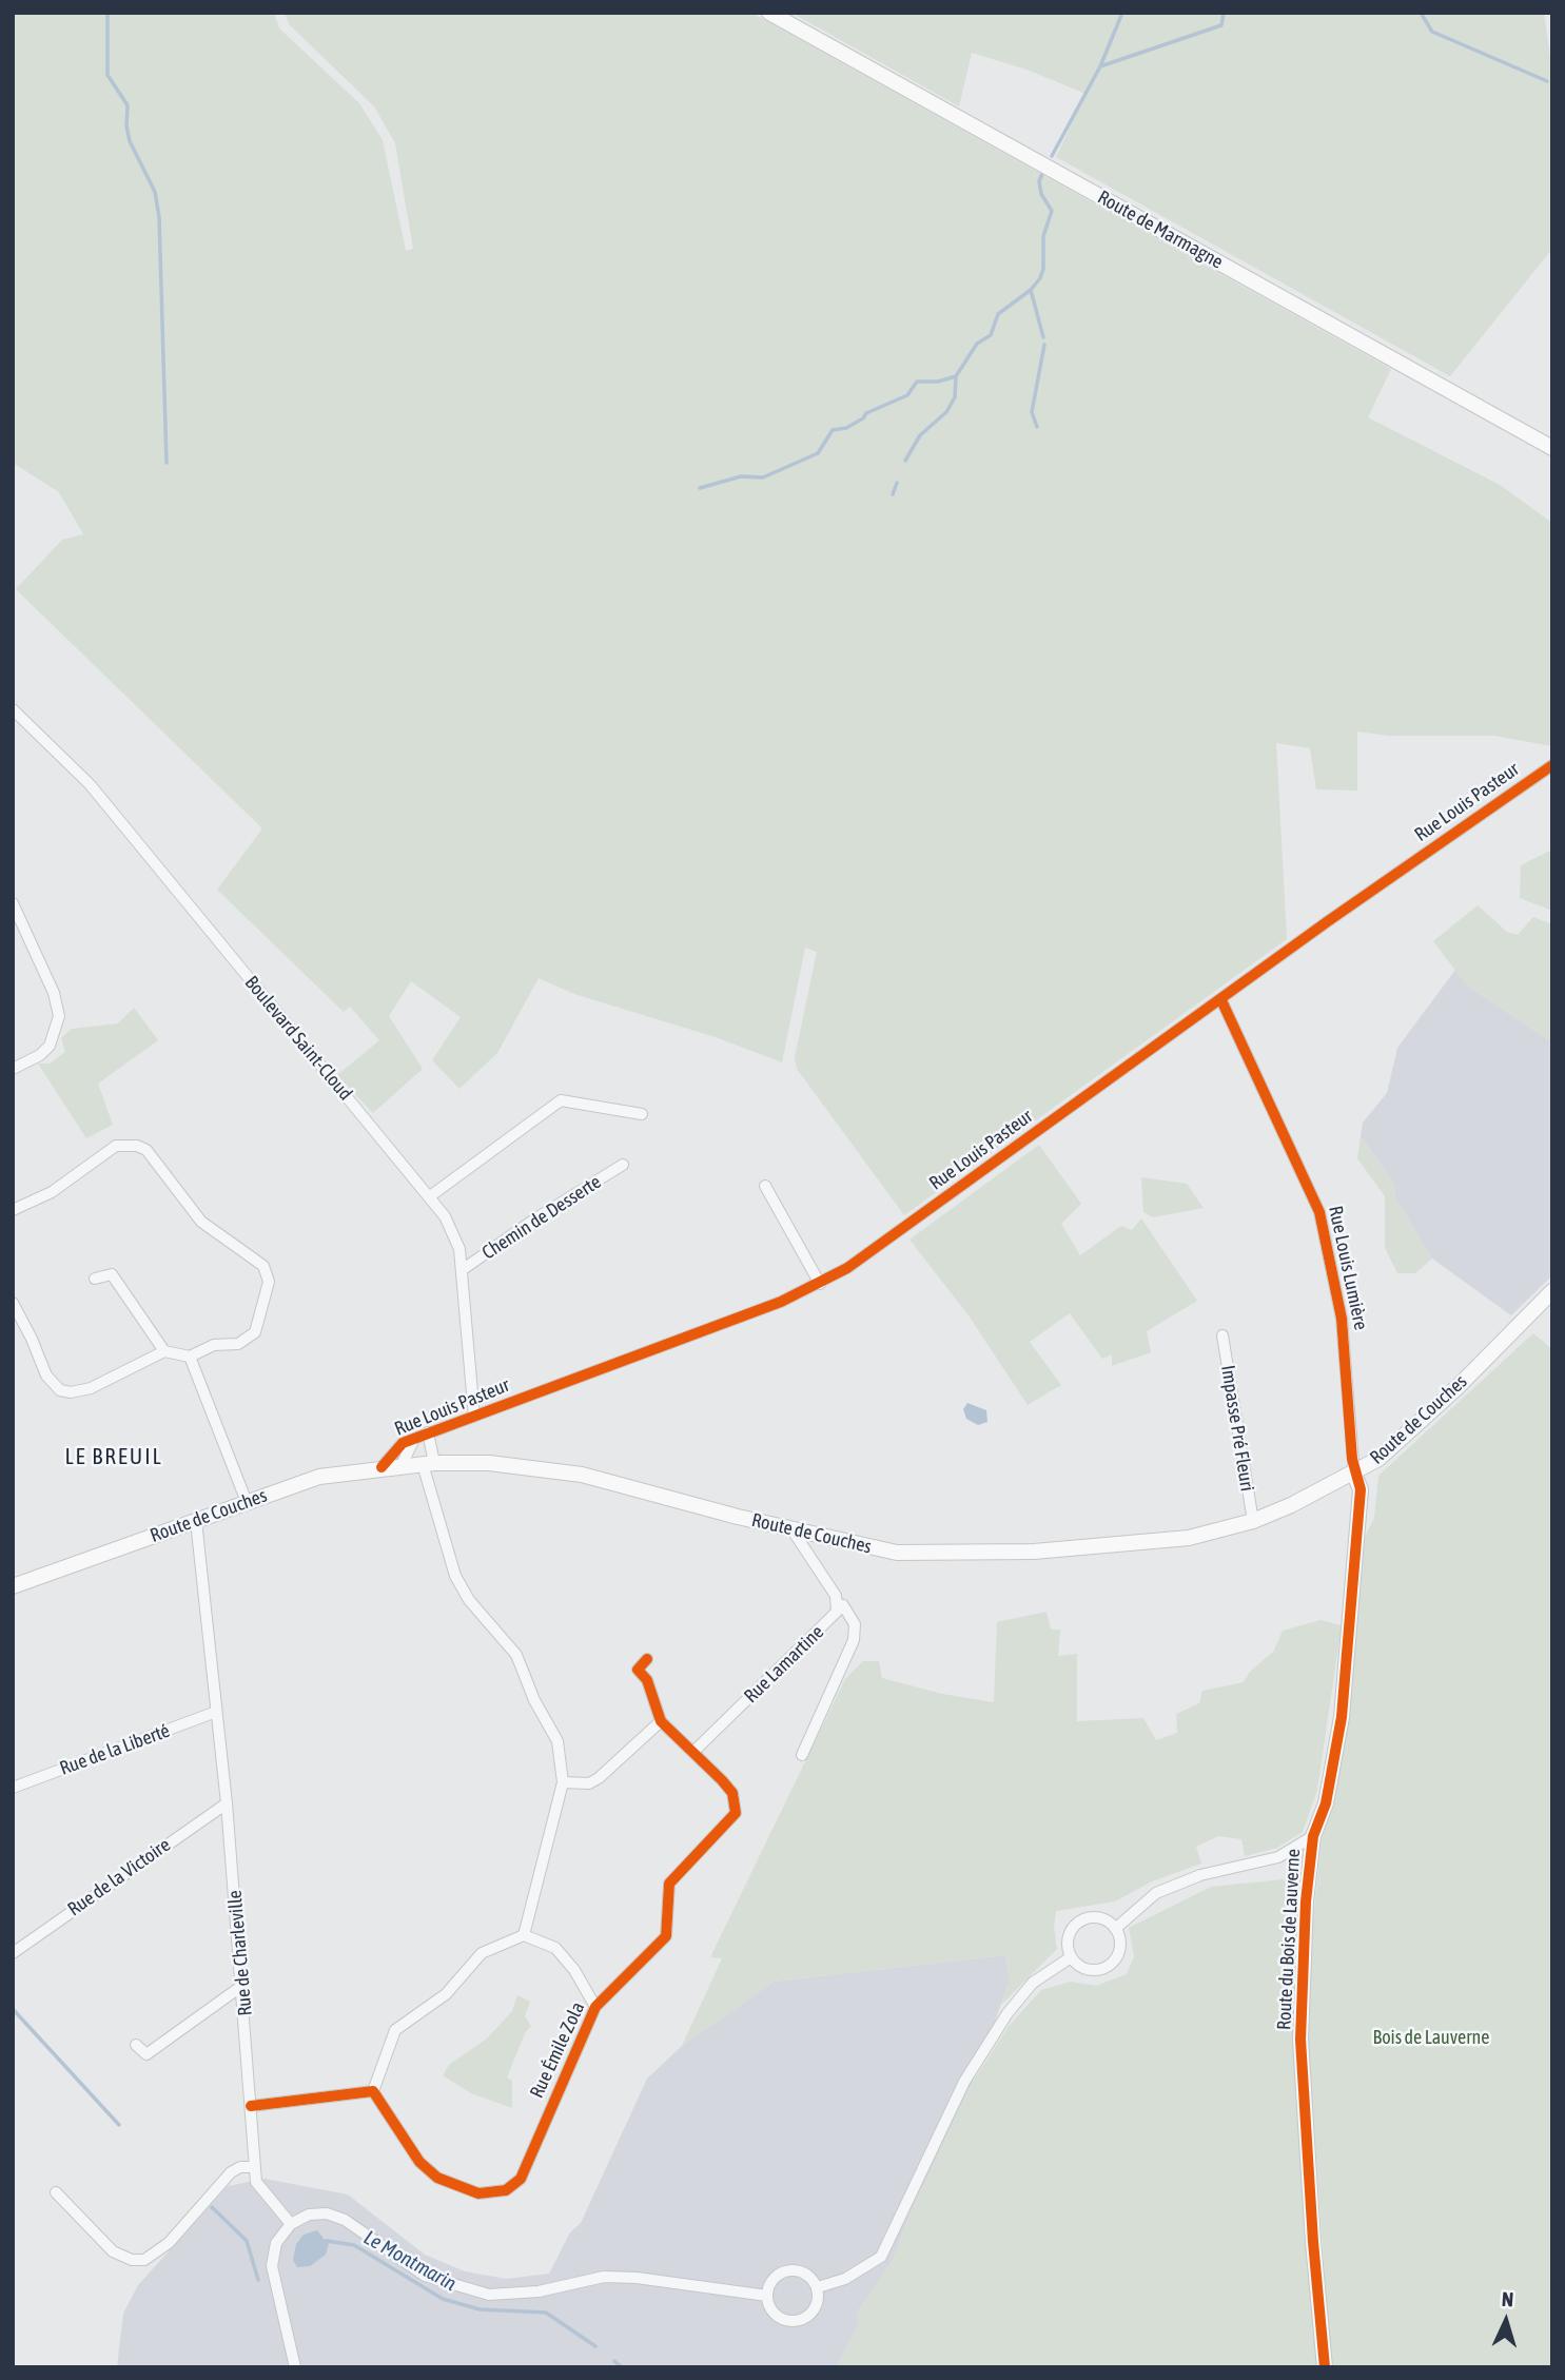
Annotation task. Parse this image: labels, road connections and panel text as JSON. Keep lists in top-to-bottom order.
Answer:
{
  "streets": {
    "main road": ["Route de Marmagne", "Route de Couches", "Route du Bois de Lauverne"],
    "street": [
      "Rue Louis Pasteur",
      "Boulevard Saint-Cloud",
      "Chemin de Desserte",
      "Rue Louis Lumière",
      "Impasse Pré Fleuri",
      "Rue Lamartine",
      "Rue de la Liberté",
      "Rue de la Victoire",
      "Rue de Charleville",
      "Rue Émile Zola"
    ]
  },
  "crossings": [
    ["Rue Louis Pasteur", "Boulevard Saint-Cloud"],
    ["Rue Louis Pasteur", "Rue Louis Lumière"],
    ["Rue Louis Pasteur", "Route de Couches"],
    ["Boulevard Saint-Cloud", "Chemin de Desserte"],
    ["Rue Louis Lumière", "Route de Couches"],
    ["Rue Louis Lumière", "Route du Bois de Lauverne"],
    ["Route de Couches", "Impasse Pré Fleuri"],
    ["Route de Couches", "Route du Bois de Lauverne"],
    ["Route de Couches", "Rue de Charleville"],
    ["Rue Lamartine", "Rue Émile Zola"],
    ["Rue de la Liberté", "Rue de Charleville"],
    ["Rue de la Victoire", "Rue de Charleville"]
  ],
  "districts": ["LE BREUIL"],
  "water": ["Le Montmarin"],
  "parks": ["Bois de Lauverne"],
  "north": "top"
}
